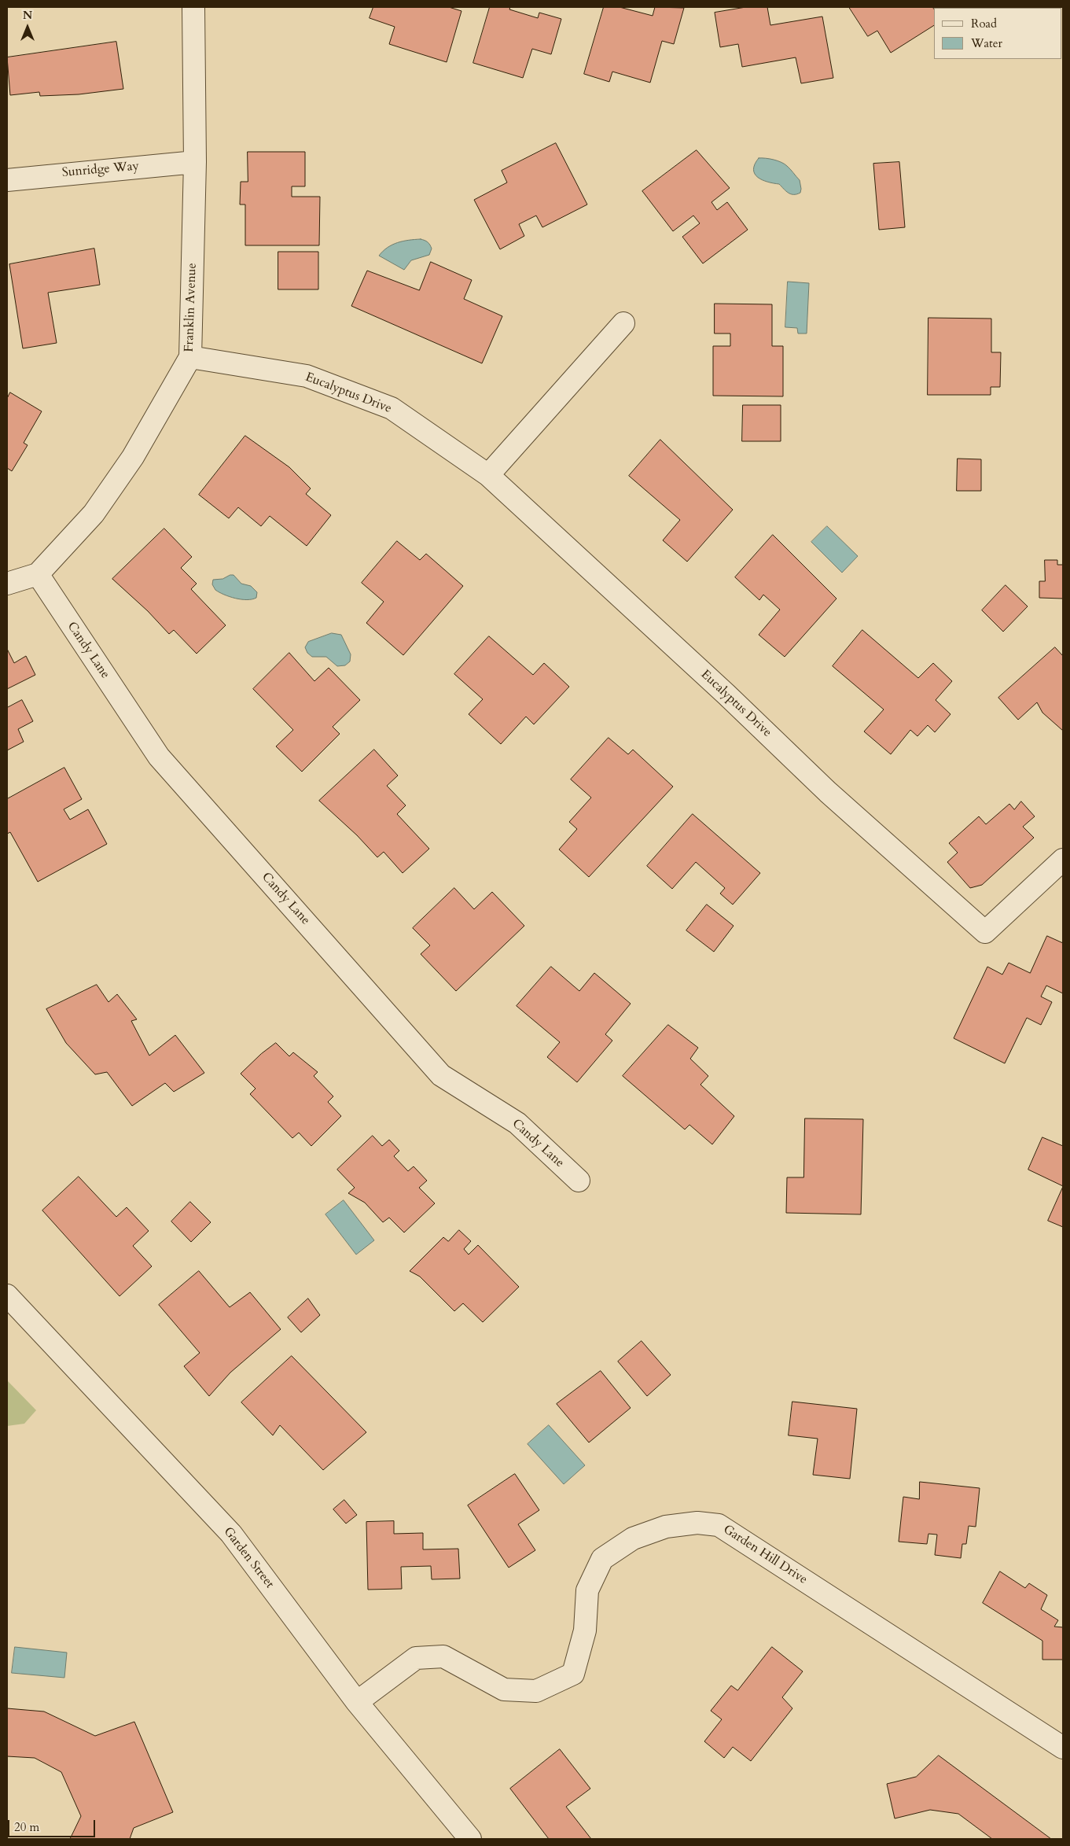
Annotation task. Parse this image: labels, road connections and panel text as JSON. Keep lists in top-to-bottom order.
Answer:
{
  "streets": {
    "street": [
      "Sunridge Way",
      "Franklin Avenue",
      "Eucalyptus Drive",
      "Candy Lane",
      "Garden Hill Drive",
      "Garden Street"
    ]
  },
  "crossings": [
    ["Sunridge Way", "Franklin Avenue"],
    ["Franklin Avenue", "Eucalyptus Drive"],
    ["Franklin Avenue", "Candy Lane"],
    ["Garden Hill Drive", "Garden Street"]
  ],
  "legend": ["Road", "Water"],
  "scale_bar": "20 m",
  "north": "top"
}
